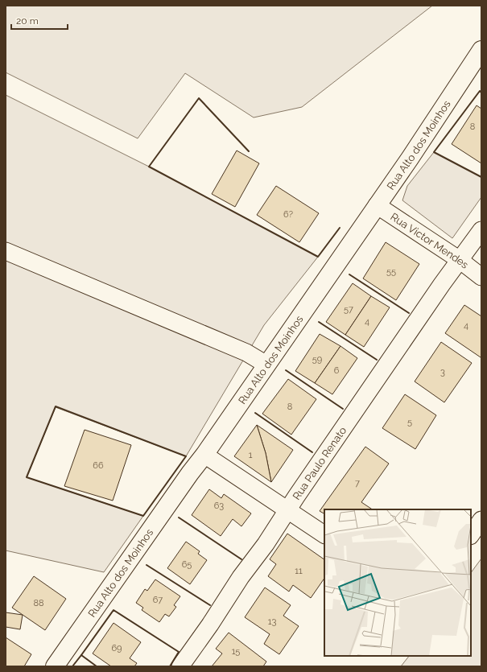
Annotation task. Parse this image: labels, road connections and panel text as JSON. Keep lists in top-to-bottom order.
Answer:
{
  "streets": {
    "street": ["Rua Alto dos Moinhos", "Rua Victor Mendes", "Rua Paulo Renato"]
  },
  "crossings": [
    ["Rua Alto dos Moinhos", "Rua Victor Mendes"],
    ["Rua Victor Mendes", "Rua Paulo Renato"]
  ],
  "house_numbers": [
    "8",
    "6?",
    "55",
    "57",
    "4",
    "4",
    "59",
    "6",
    "3",
    "8",
    "5",
    "1",
    "66",
    "7",
    "63",
    "65",
    "11",
    "67",
    "88",
    "13",
    "69",
    "15"
  ],
  "scale_bar": "20 m"
}
